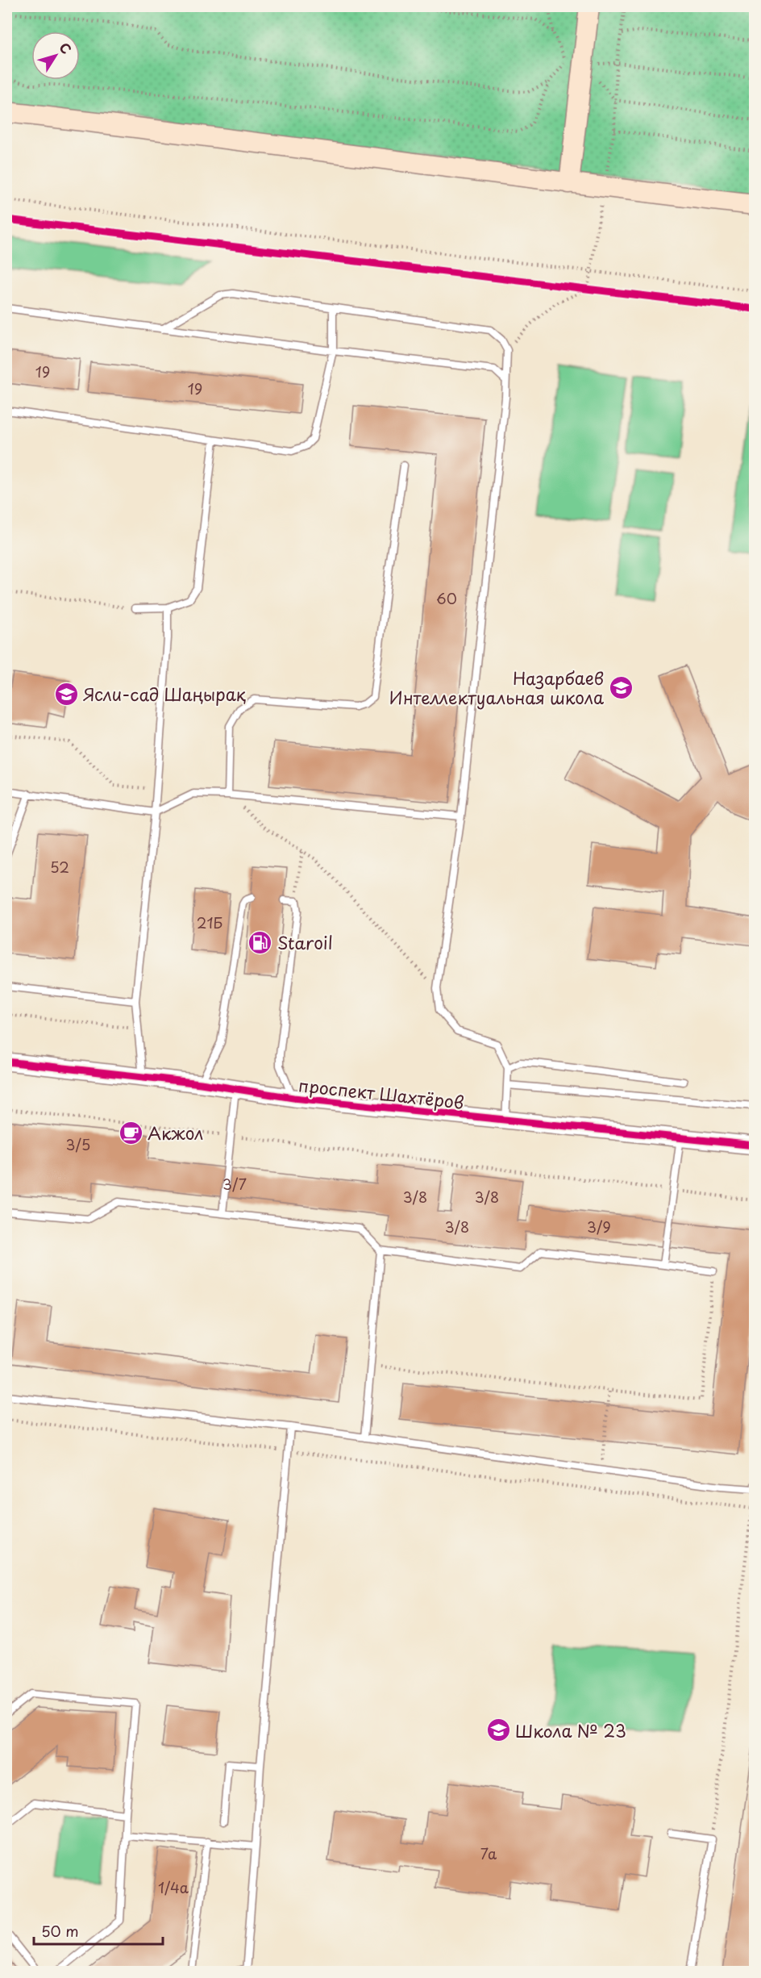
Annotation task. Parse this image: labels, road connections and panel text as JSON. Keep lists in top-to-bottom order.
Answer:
{
  "streets": {
    "street": ["проспект Шахтёров"]
  },
  "places": {
    "school or university": ["Назарбаев Интеллектуальная школа", "Ясли-сад Шаңырақ", "Школа № 23"],
    "fuel station": ["Staroil"],
    "cafe": ["Акжол"]
  },
  "house_numbers": [
    "19",
    "19",
    "60",
    "52",
    "21Б",
    "3/5",
    "3/7",
    "3/8",
    "3/8",
    "3/8",
    "3/9",
    "7а",
    "1/4а"
  ],
  "scale_bar": "50 m",
  "north": "top right"
}
